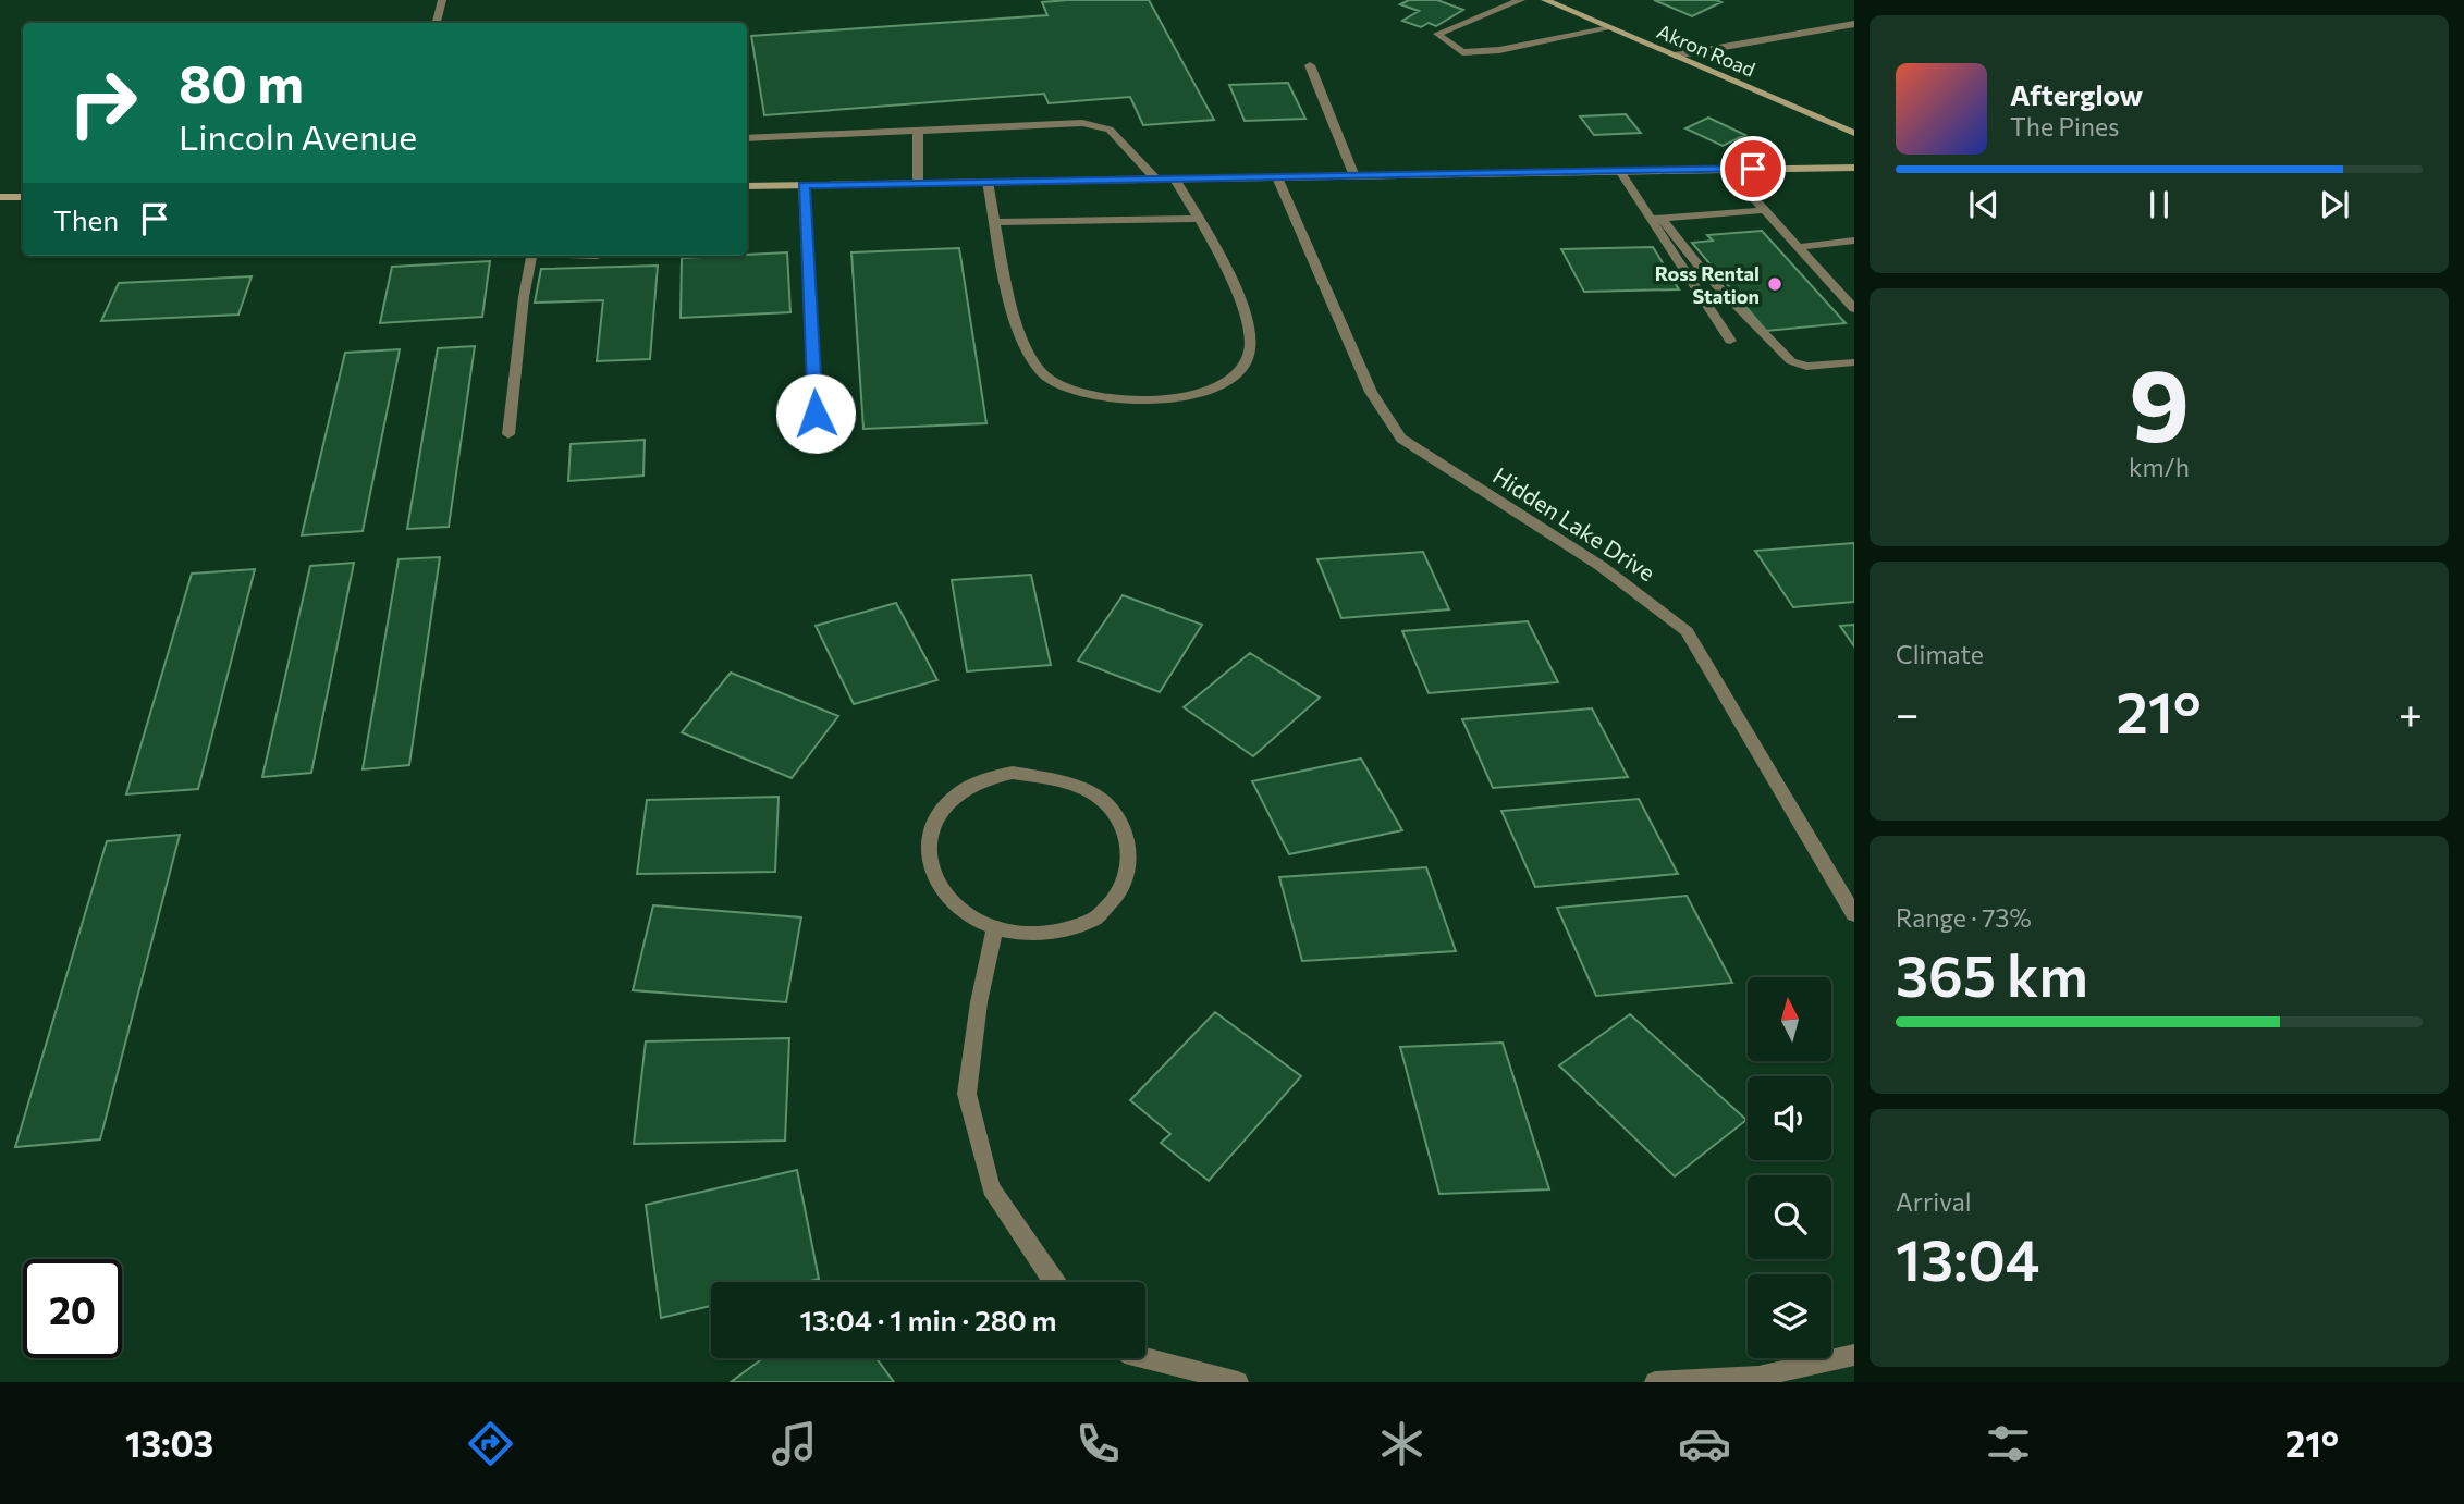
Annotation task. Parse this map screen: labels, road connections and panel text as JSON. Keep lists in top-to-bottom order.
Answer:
{
  "streets": {
    "street": ["Akron Road", "Hidden Lake Drive"]
  },
  "places": ["Ross Rental Station"],
  "north": "top",
  "page": {
    "turn": ["80 m", "Lincoln Avenue"],
    "song": ["Afterglow", "The Pines"],
    "then": "Then",
    "tile": [
      ["9", "km/h"],
      "Climate",
      ["Range · 73%", "365 km"],
      ["Arrival", "13:04"]
    ],
    "heat": ["−", "21°", "+"],
    "limit": "20",
    "trip": "13:04 · 1 min · 280 m",
    "tabs": ["13:03", "21°"]
  }
}
